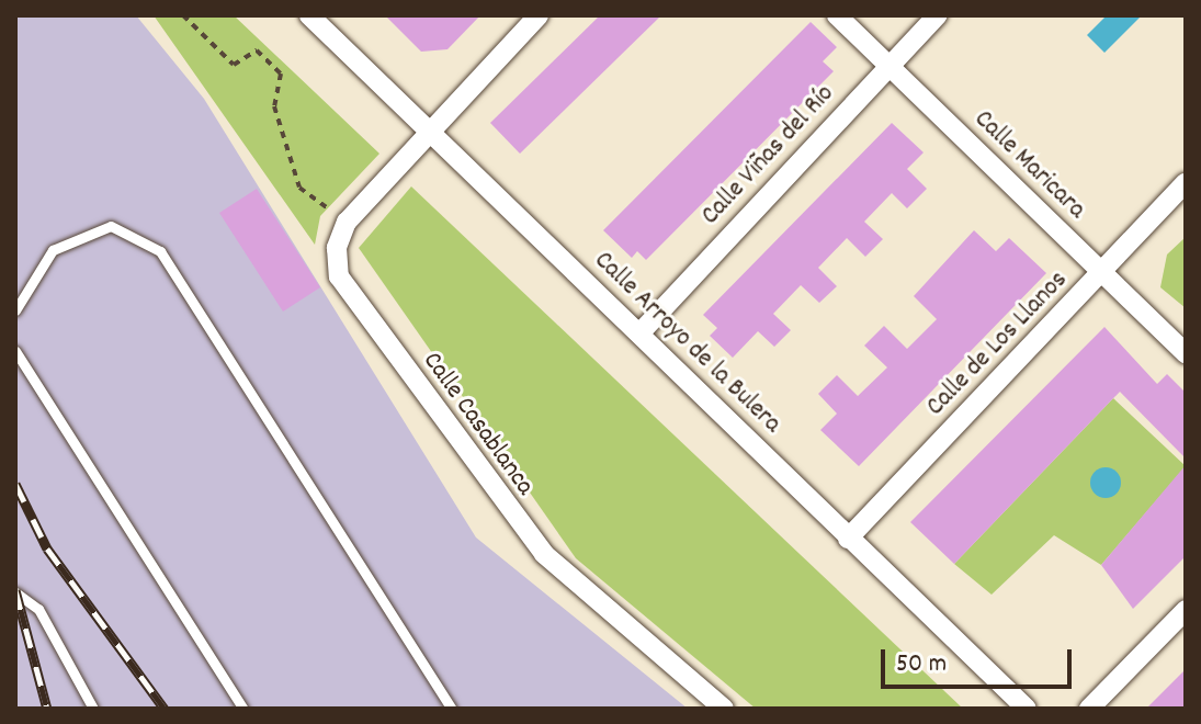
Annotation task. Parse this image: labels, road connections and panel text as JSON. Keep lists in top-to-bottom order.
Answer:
{
  "streets": {
    "street": [
      "Calle Viñas del Río",
      "Calle Maricara",
      "Calle Arroyo de la Bulera",
      "Calle de Los Llanos",
      "Calle Casablanca"
    ]
  },
  "crossings": [
    ["Calle Viñas del Río", "Calle Maricara"],
    ["Calle Viñas del Río", "Calle Arroyo de la Bulera"],
    ["Calle Maricara", "Calle de Los Llanos"],
    ["Calle Arroyo de la Bulera", "Calle de Los Llanos"]
  ],
  "scale_bar": "50 m"
}
